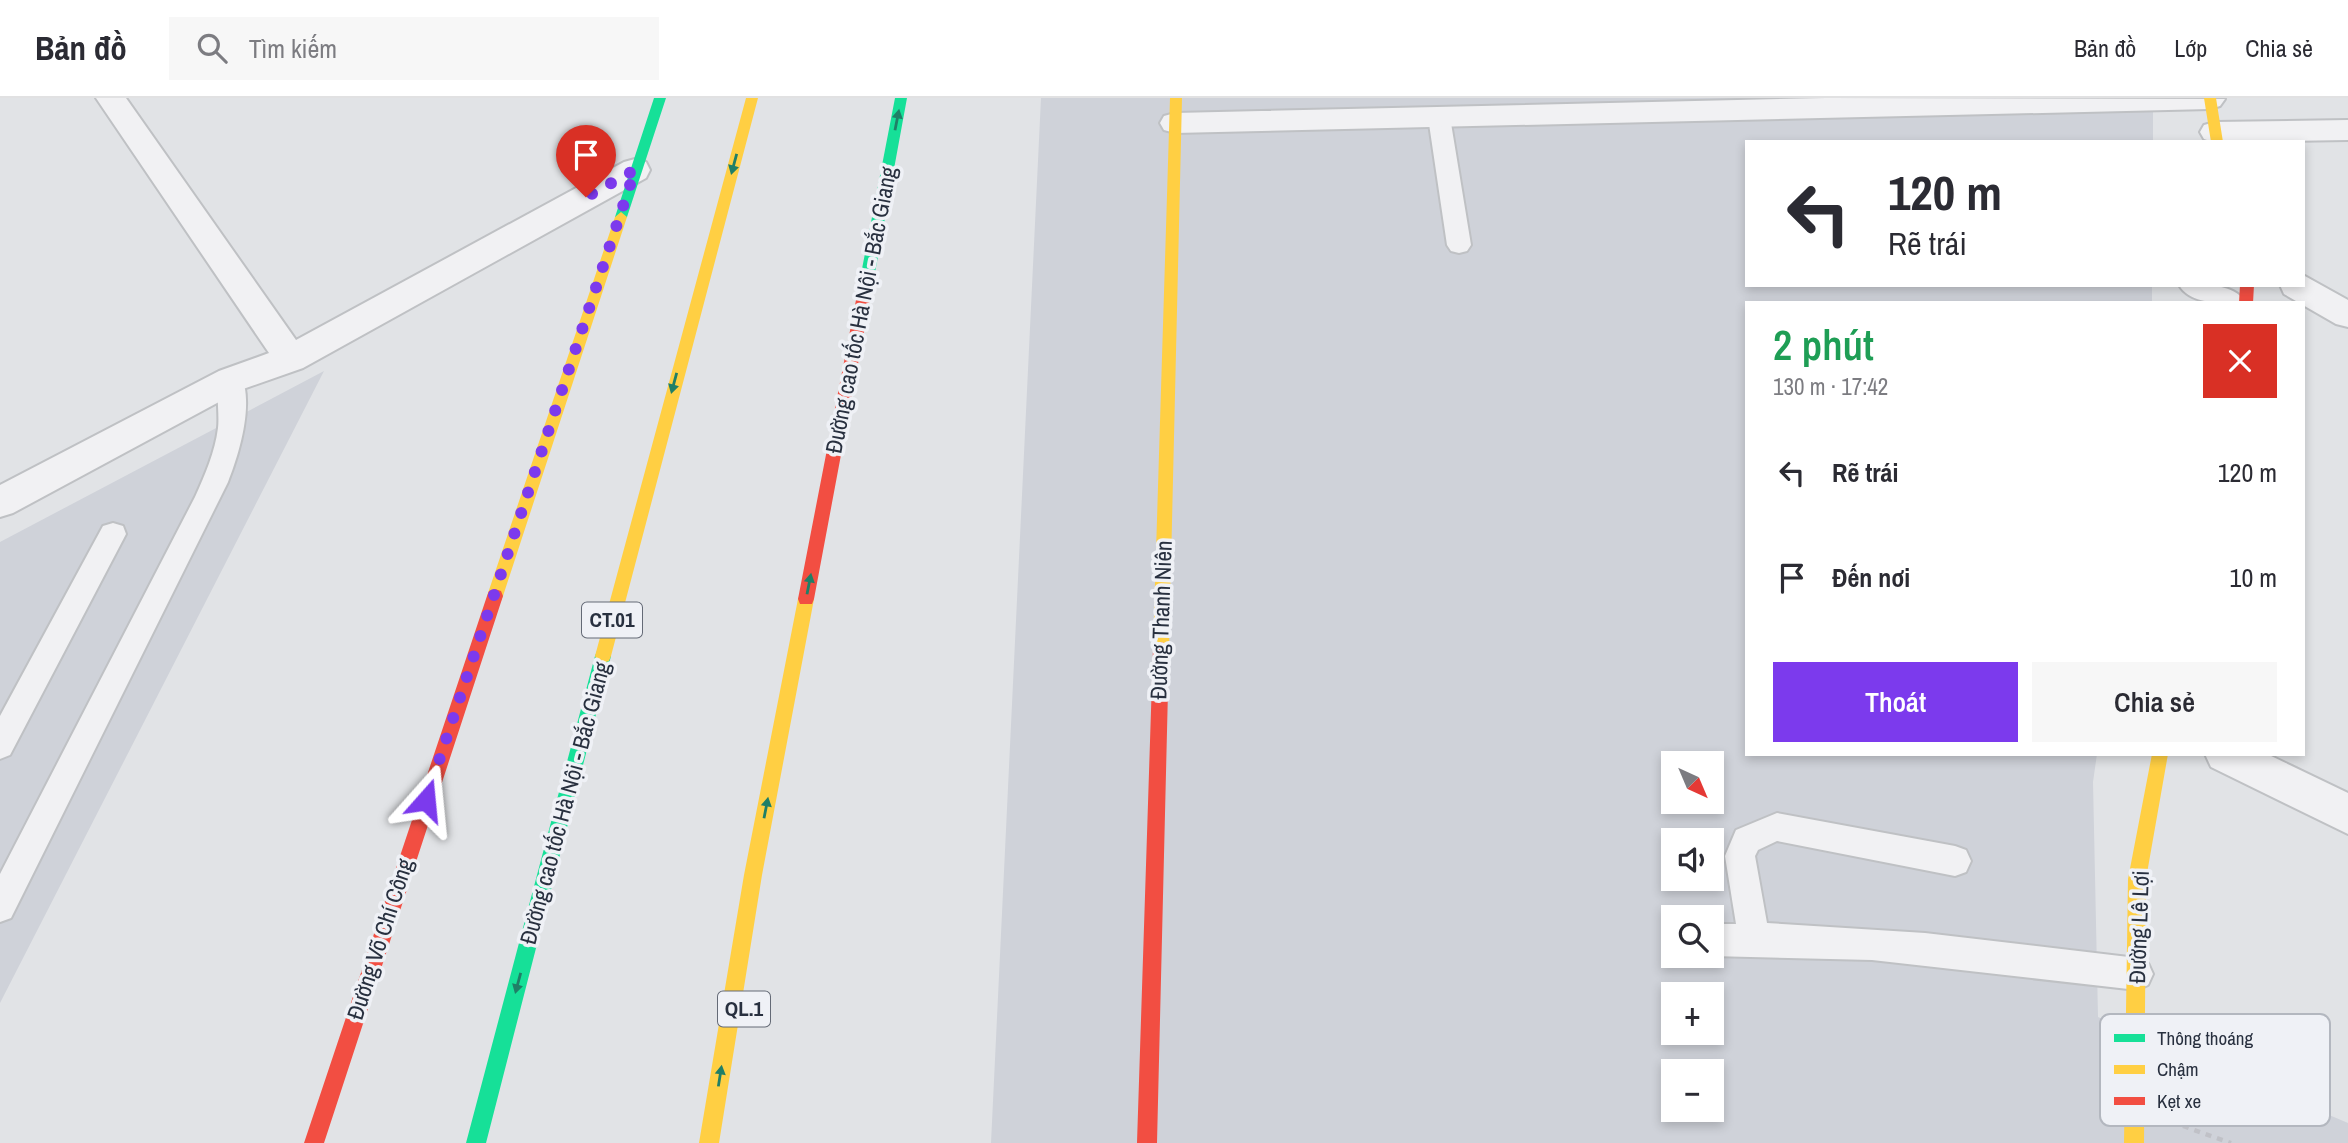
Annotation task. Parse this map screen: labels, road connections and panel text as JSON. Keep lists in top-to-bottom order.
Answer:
{
  "streets": {
    "main road": [
      "Đường cao tốc Hà Nội - Bắc Giang",
      "CT.01",
      "Đường Thanh Niên",
      "Đường Lê Lợi",
      "Đường Võ Chí Công",
      "QL.1"
    ]
  },
  "crossings": [
    ["Đường cao tốc Hà Nội - Bắc Giang", "QL.1"]
  ],
  "legend": ["Thông thoáng", "Chậm", "Kẹt xe"],
  "north": "bottom right",
  "page": {
    "header": "Bản đồ",
    "search": "Tìm kiếm",
    "nav": ["Bản đồ", "Lớp", "Chia sẻ"],
    "turn": ["120 m", "Rẽ trái"],
    "heading": ["2 phút", "130 m · 17:42"],
    "list": [
      {
        "name": "Rẽ trái",
        "value": "120 m"
      },
      {
        "name": "Đến nơi",
        "value": "10 m"
      }
    ],
    "buttons": ["Thoát", "Chia sẻ"],
    "map_buttons": ["+", "−"]
  }
}
